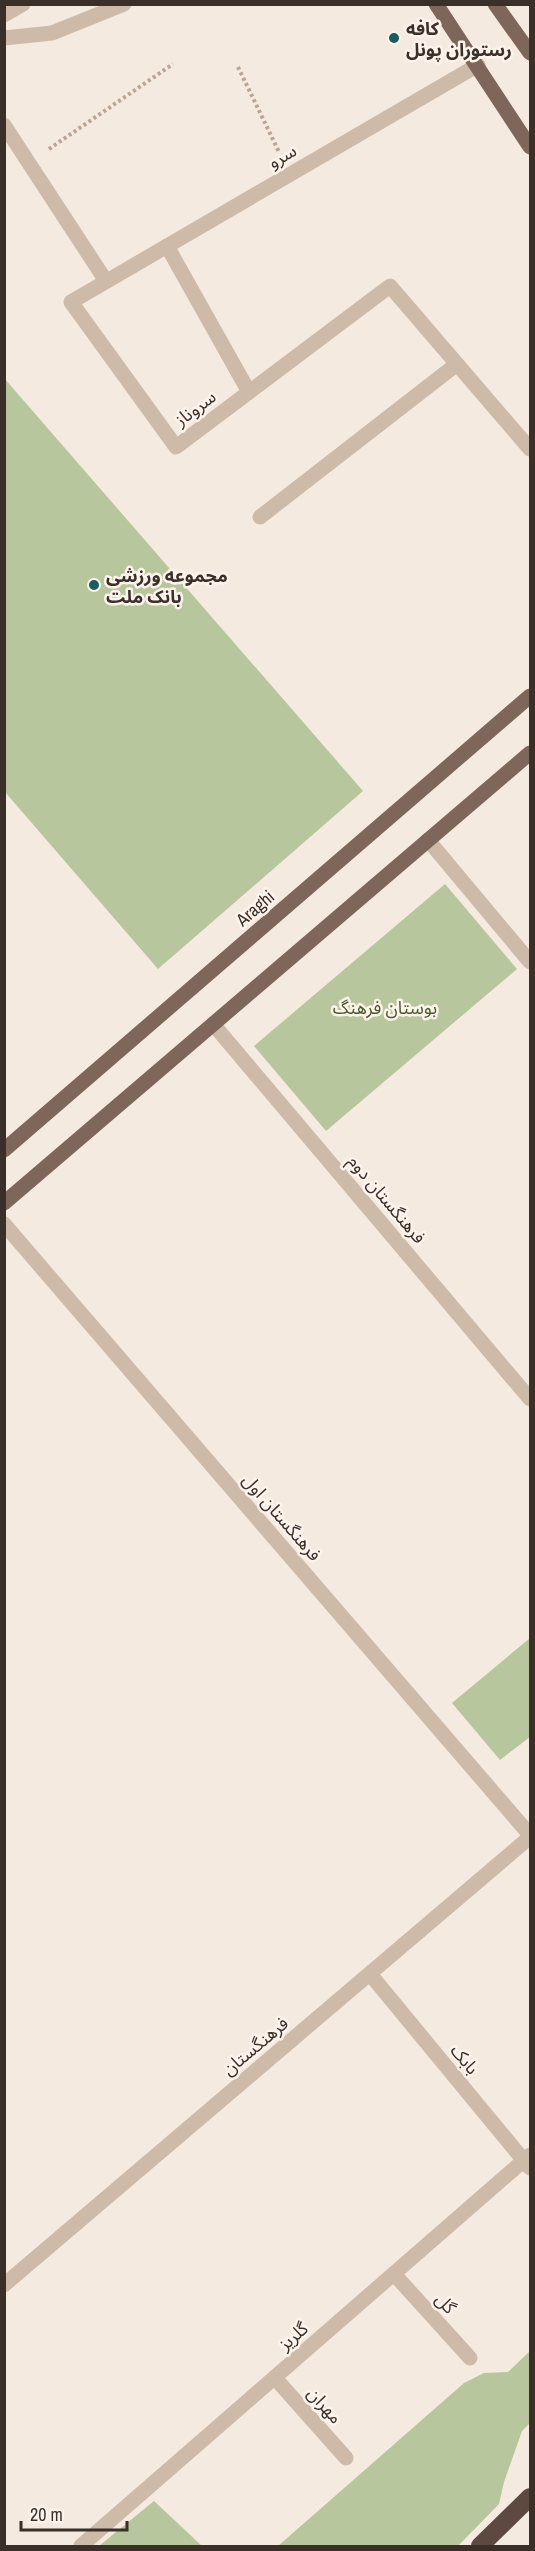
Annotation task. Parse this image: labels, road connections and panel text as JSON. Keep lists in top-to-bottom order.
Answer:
{
  "streets": {
    "main road": ["Araghi"],
    "street": [
      "سرو",
      "سروناز",
      "فرهنگستان دوم",
      "فرهنگستان اول",
      "فرهنگستان",
      "بابک",
      "گل",
      "گلریز",
      "مهران"
    ]
  },
  "crossings": [
    ["سرو", "سروناز"],
    ["فرهنگستان اول", "فرهنگستان"],
    ["فرهنگستان", "بابک"],
    ["بابک", "گلریز"],
    ["گل", "گلریز"],
    ["گلریز", "مهران"]
  ],
  "parks": ["بوستان فرهنگ"],
  "places": ["کافه رستوران پونل", "مجموعه ورزشی بانک ملت"],
  "scale_bar": "20 m"
}
